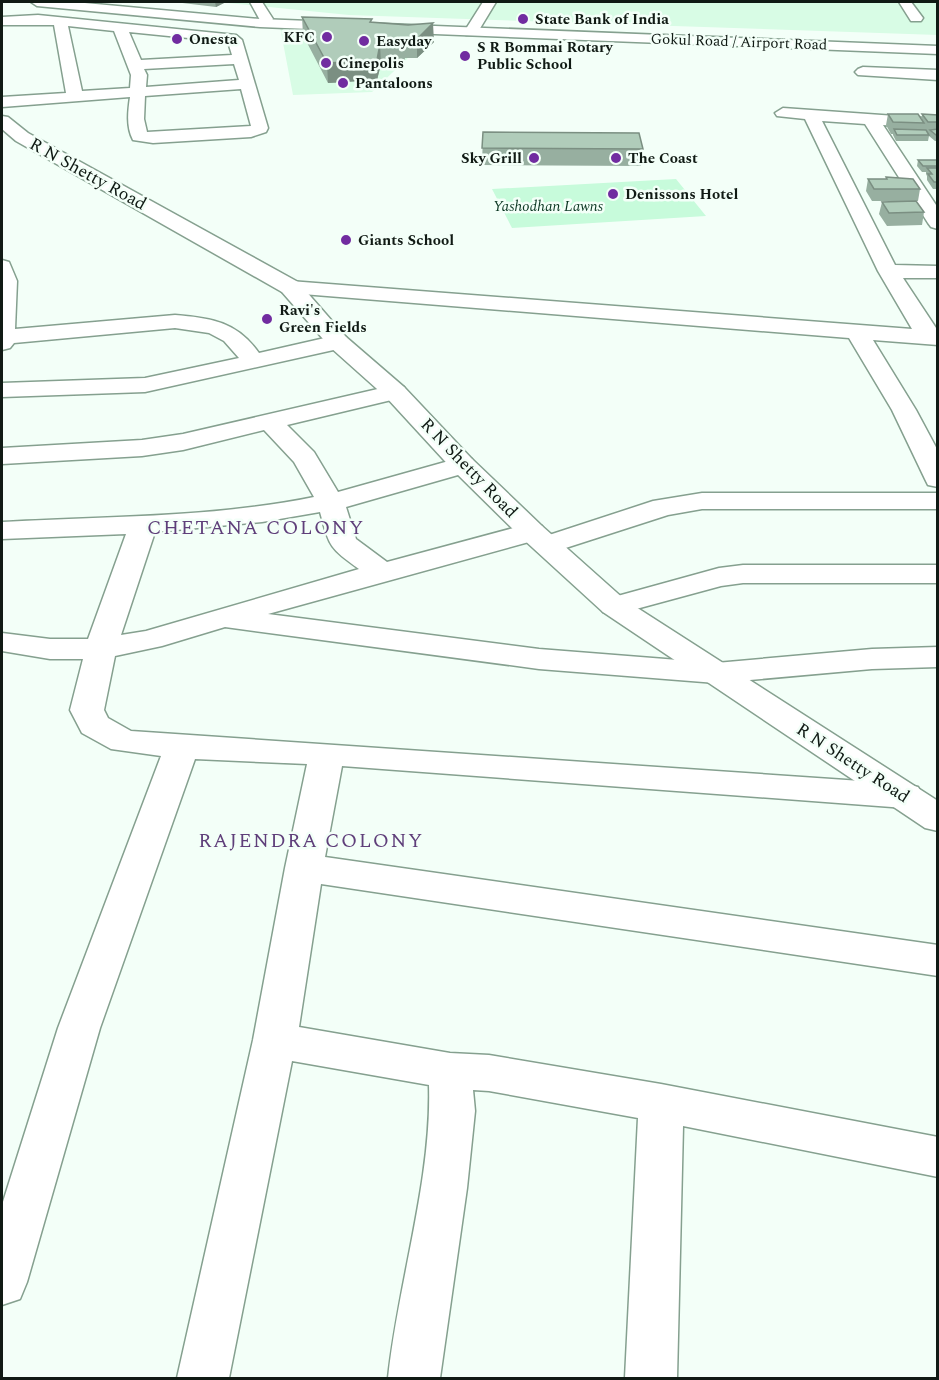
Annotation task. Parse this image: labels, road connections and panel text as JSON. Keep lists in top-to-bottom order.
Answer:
{
  "streets": {
    "street": ["Gokul Road / Airport Road", "R N Shetty Road"]
  },
  "districts": ["CHETANA COLONY", "RAJENDRA COLONY"],
  "parks": ["Yashodhan Lawns"],
  "places": [
    "State Bank of India",
    "KFC",
    "Onesta",
    "Easyday",
    "S R Bommai Rotary Public School",
    "Cinepolis",
    "Pantaloons",
    "Sky Grill",
    "The Coast",
    "Denissons Hotel",
    "Giants School",
    "Ravi's Green Fields"
  ]
}
